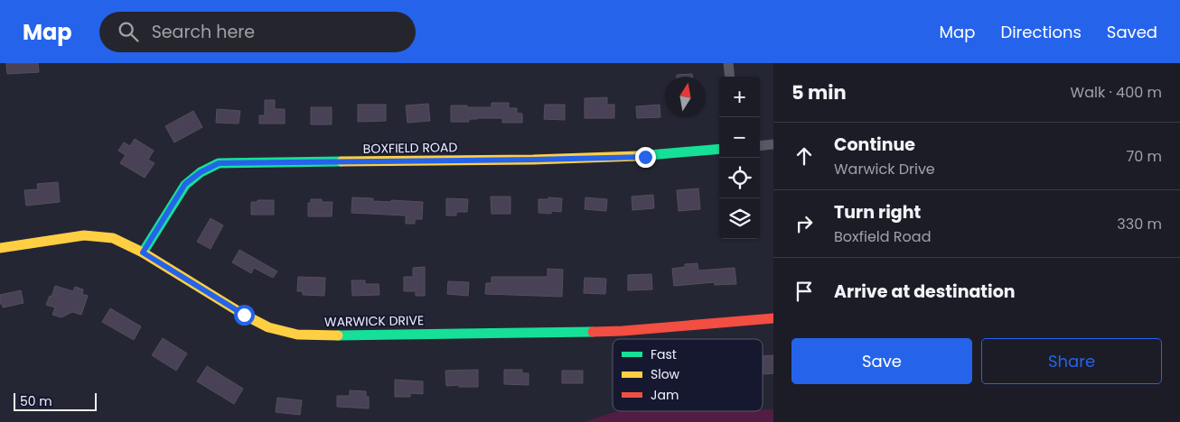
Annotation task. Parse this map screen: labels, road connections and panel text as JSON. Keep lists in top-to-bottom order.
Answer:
{
  "streets": {
    "street": ["BOXFIELD ROAD", "WARWICK DRIVE"]
  },
  "crossings": [
    ["BOXFIELD ROAD", "WARWICK DRIVE"]
  ],
  "legend": ["Fast", "Slow", "Jam"],
  "scale_bar": "50 m",
  "north": "top",
  "page": {
    "header": "Map",
    "search": "Search here",
    "nav": ["Map", "Directions", "Saved"],
    "heading": ["5 min", "Walk · 400 m"],
    "map_buttons": ["+", "−"],
    "list": [
      ["Continue", "Warwick Drive", "70 m"],
      ["Turn right", "Boxfield Road", "330 m"],
      "Arrive at destination"
    ],
    "buttons": ["Save", "Share"],
    "scale": "50 m"
  }
}
